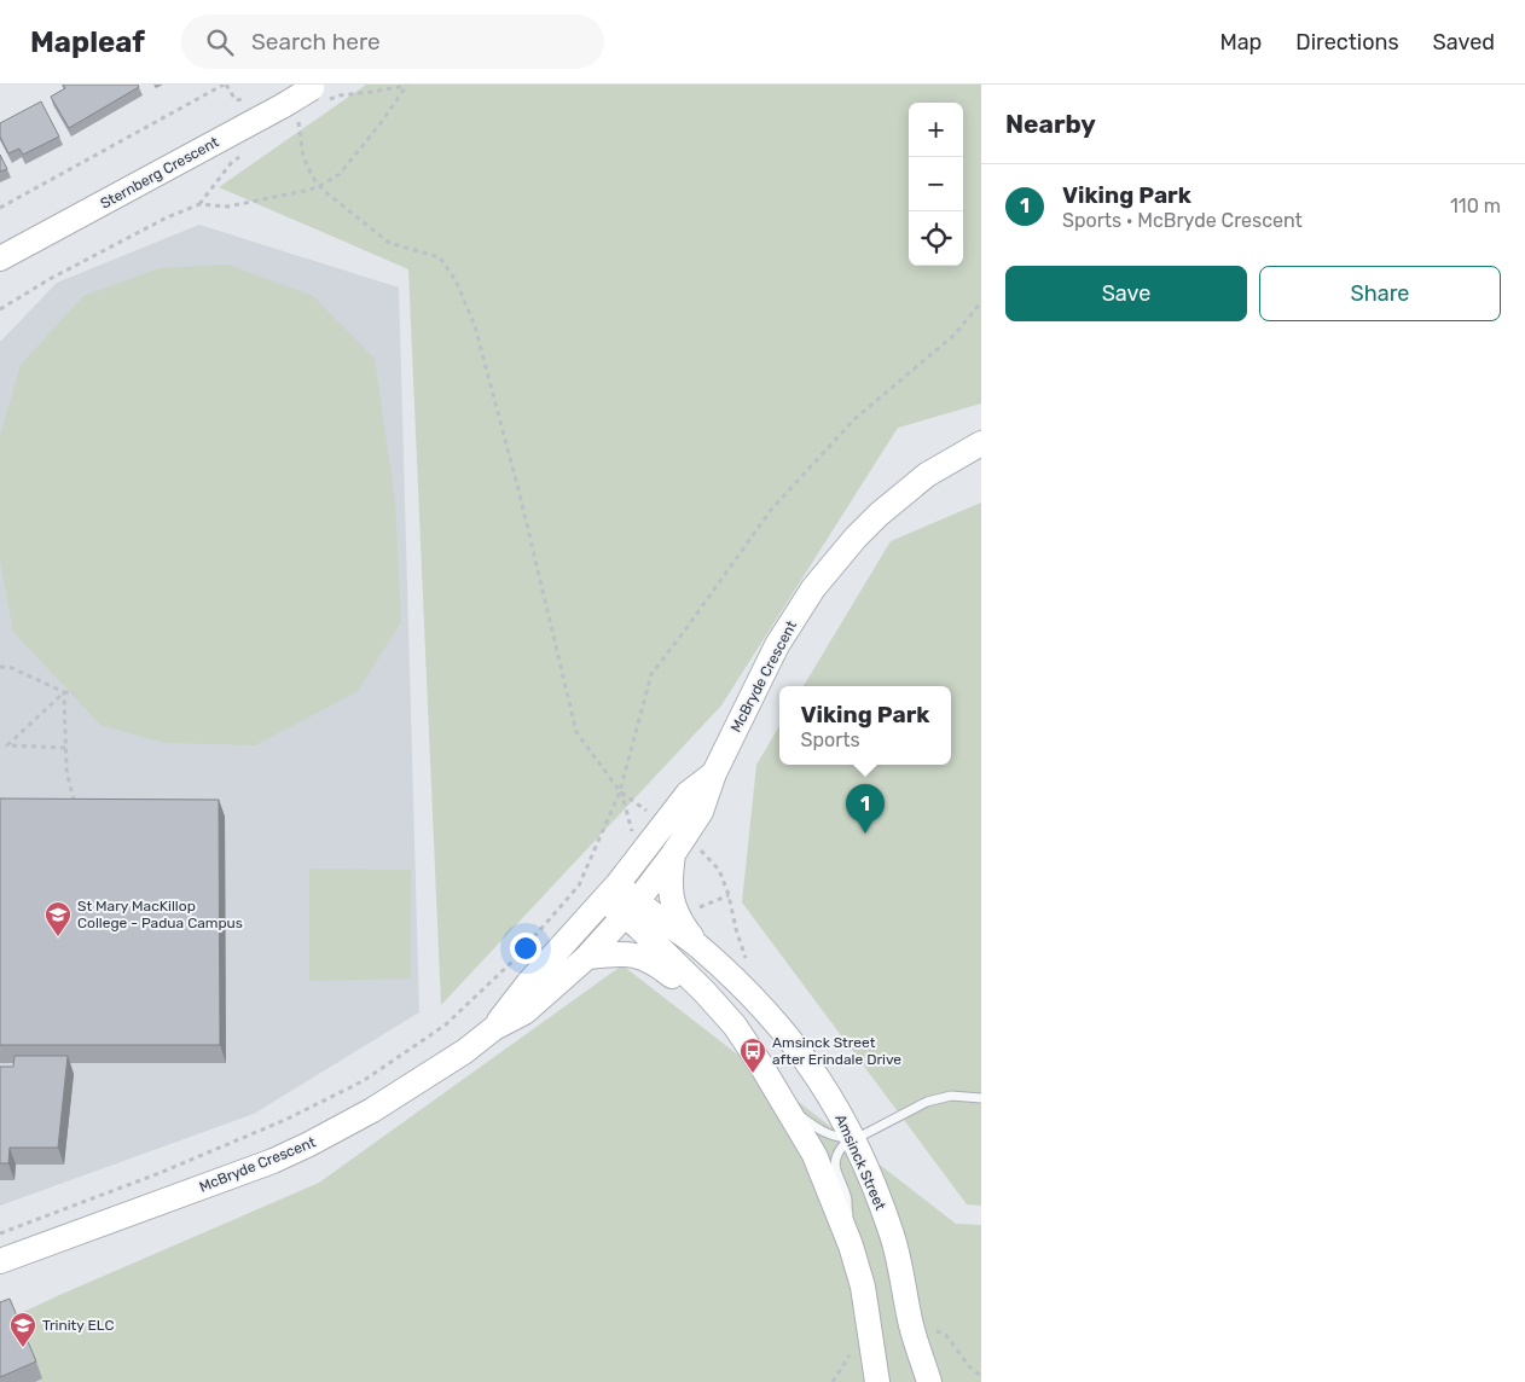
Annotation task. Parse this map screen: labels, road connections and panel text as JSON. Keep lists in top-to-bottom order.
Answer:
{
  "streets": {
    "street": ["Sternberg Crescent", "McBryde Crescent", "Amsinck Street"]
  },
  "crossings": [
    ["McBryde Crescent", "Amsinck Street"]
  ],
  "places": {
    "school or university": ["St Mary MacKillop College - Padua Campus", "Trinity ELC"],
    "bus stop": ["Amsinck Street after Erindale Drive"]
  },
  "page": {
    "header": "Mapleaf",
    "search": "Search here",
    "nav": ["Map", "Directions", "Saved"],
    "heading": "Nearby",
    "map_buttons": ["+", "−"],
    "list": [
      {
        "mark": "1",
        "name": "Viking Park",
        "note": "Sports · McBryde Crescent",
        "value": "110 m"
      }
    ],
    "buttons": ["Save", "Share"],
    "popup": ["Viking Park", "Sports"],
    "pins": "1"
  }
}
